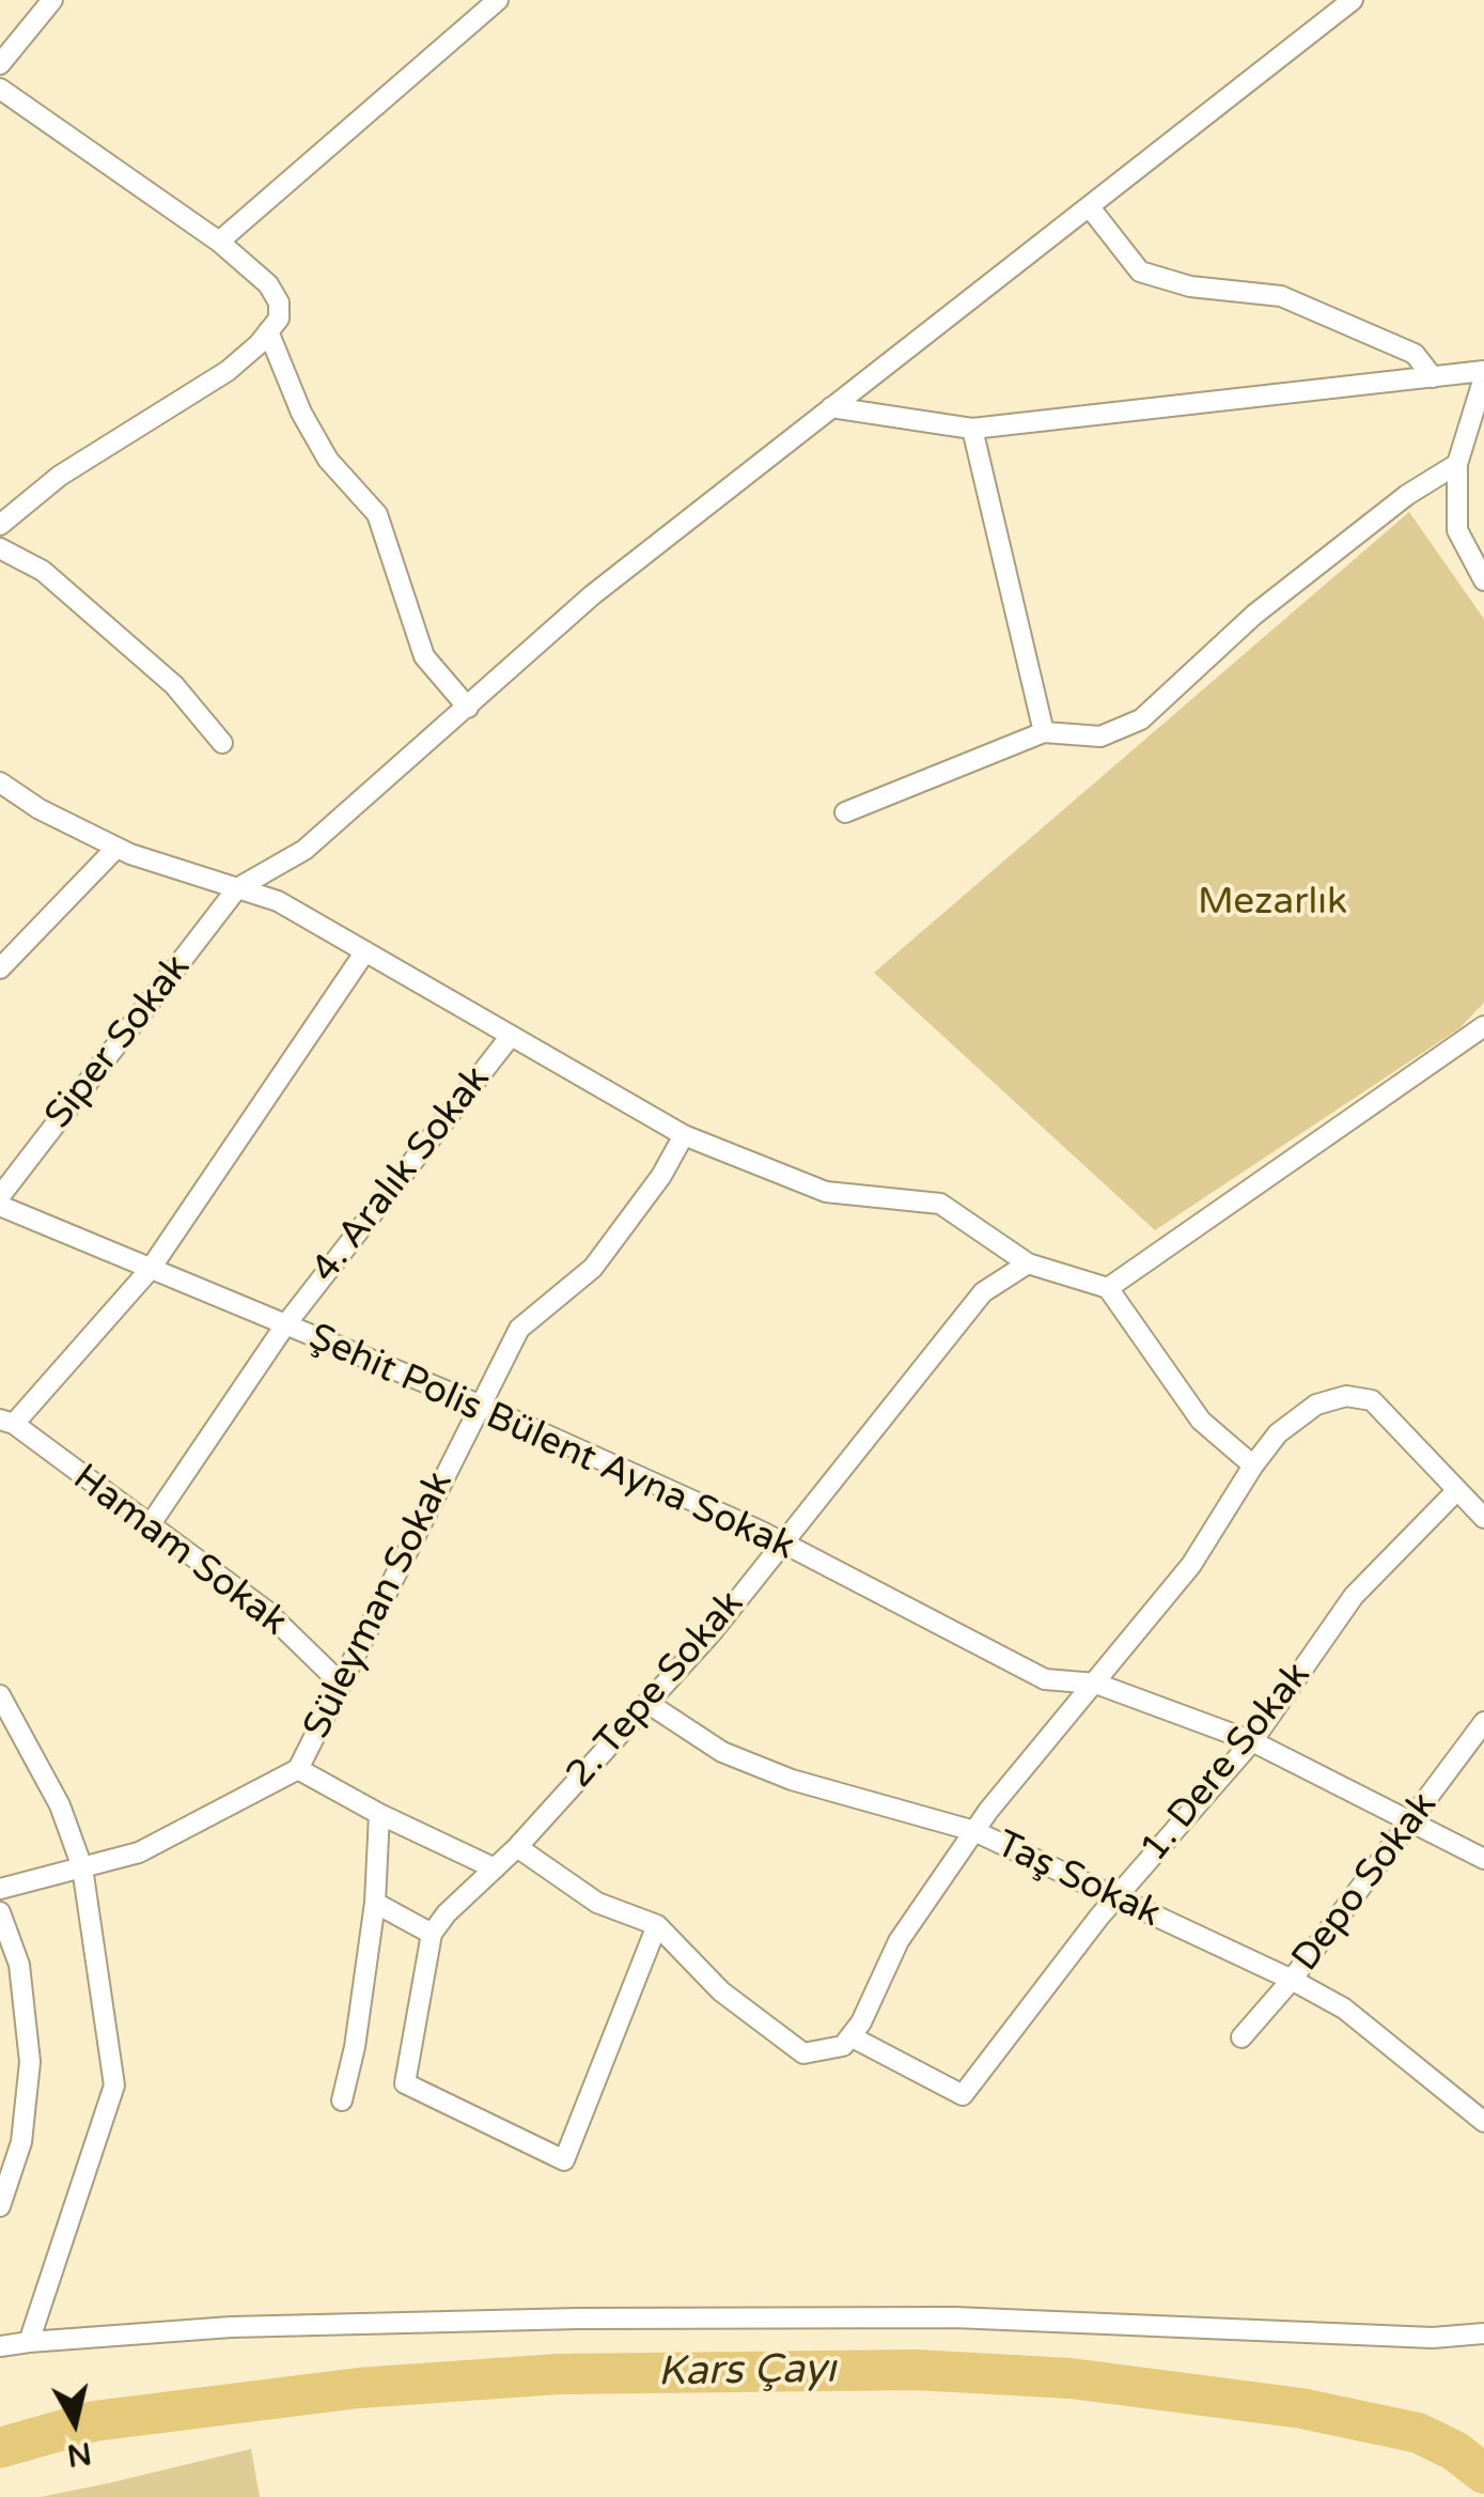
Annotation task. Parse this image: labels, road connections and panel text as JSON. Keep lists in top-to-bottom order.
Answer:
{
  "streets": {
    "street": [
      "Siper Sokak",
      "4. Aralık Sokak",
      "Şehit Polis Bülent Ayna Sokak",
      "Hamam Sokak",
      "Süleyman Sokak",
      "2. Tepe Sokak",
      "1. Dere Sokak",
      "Taş Sokak",
      "Depo Sokak"
    ]
  },
  "crossings": [
    ["4. Aralık Sokak", "Şehit Polis Bülent Ayna Sokak"],
    ["4. Aralık Sokak", "Hamam Sokak"],
    ["Şehit Polis Bülent Ayna Sokak", "Süleyman Sokak"],
    ["Şehit Polis Bülent Ayna Sokak", "2. Tepe Sokak"],
    ["Şehit Polis Bülent Ayna Sokak", "1. Dere Sokak"],
    ["Şehit Polis Bülent Ayna Sokak", "Depo Sokak"],
    ["Hamam Sokak", "Süleyman Sokak"],
    ["2. Tepe Sokak", "Taş Sokak"],
    ["1. Dere Sokak", "Taş Sokak"],
    ["Taş Sokak", "Depo Sokak"]
  ],
  "water": ["Kars Çayı"],
  "parks": ["Mezarlık"],
  "north": "bottom"
}
